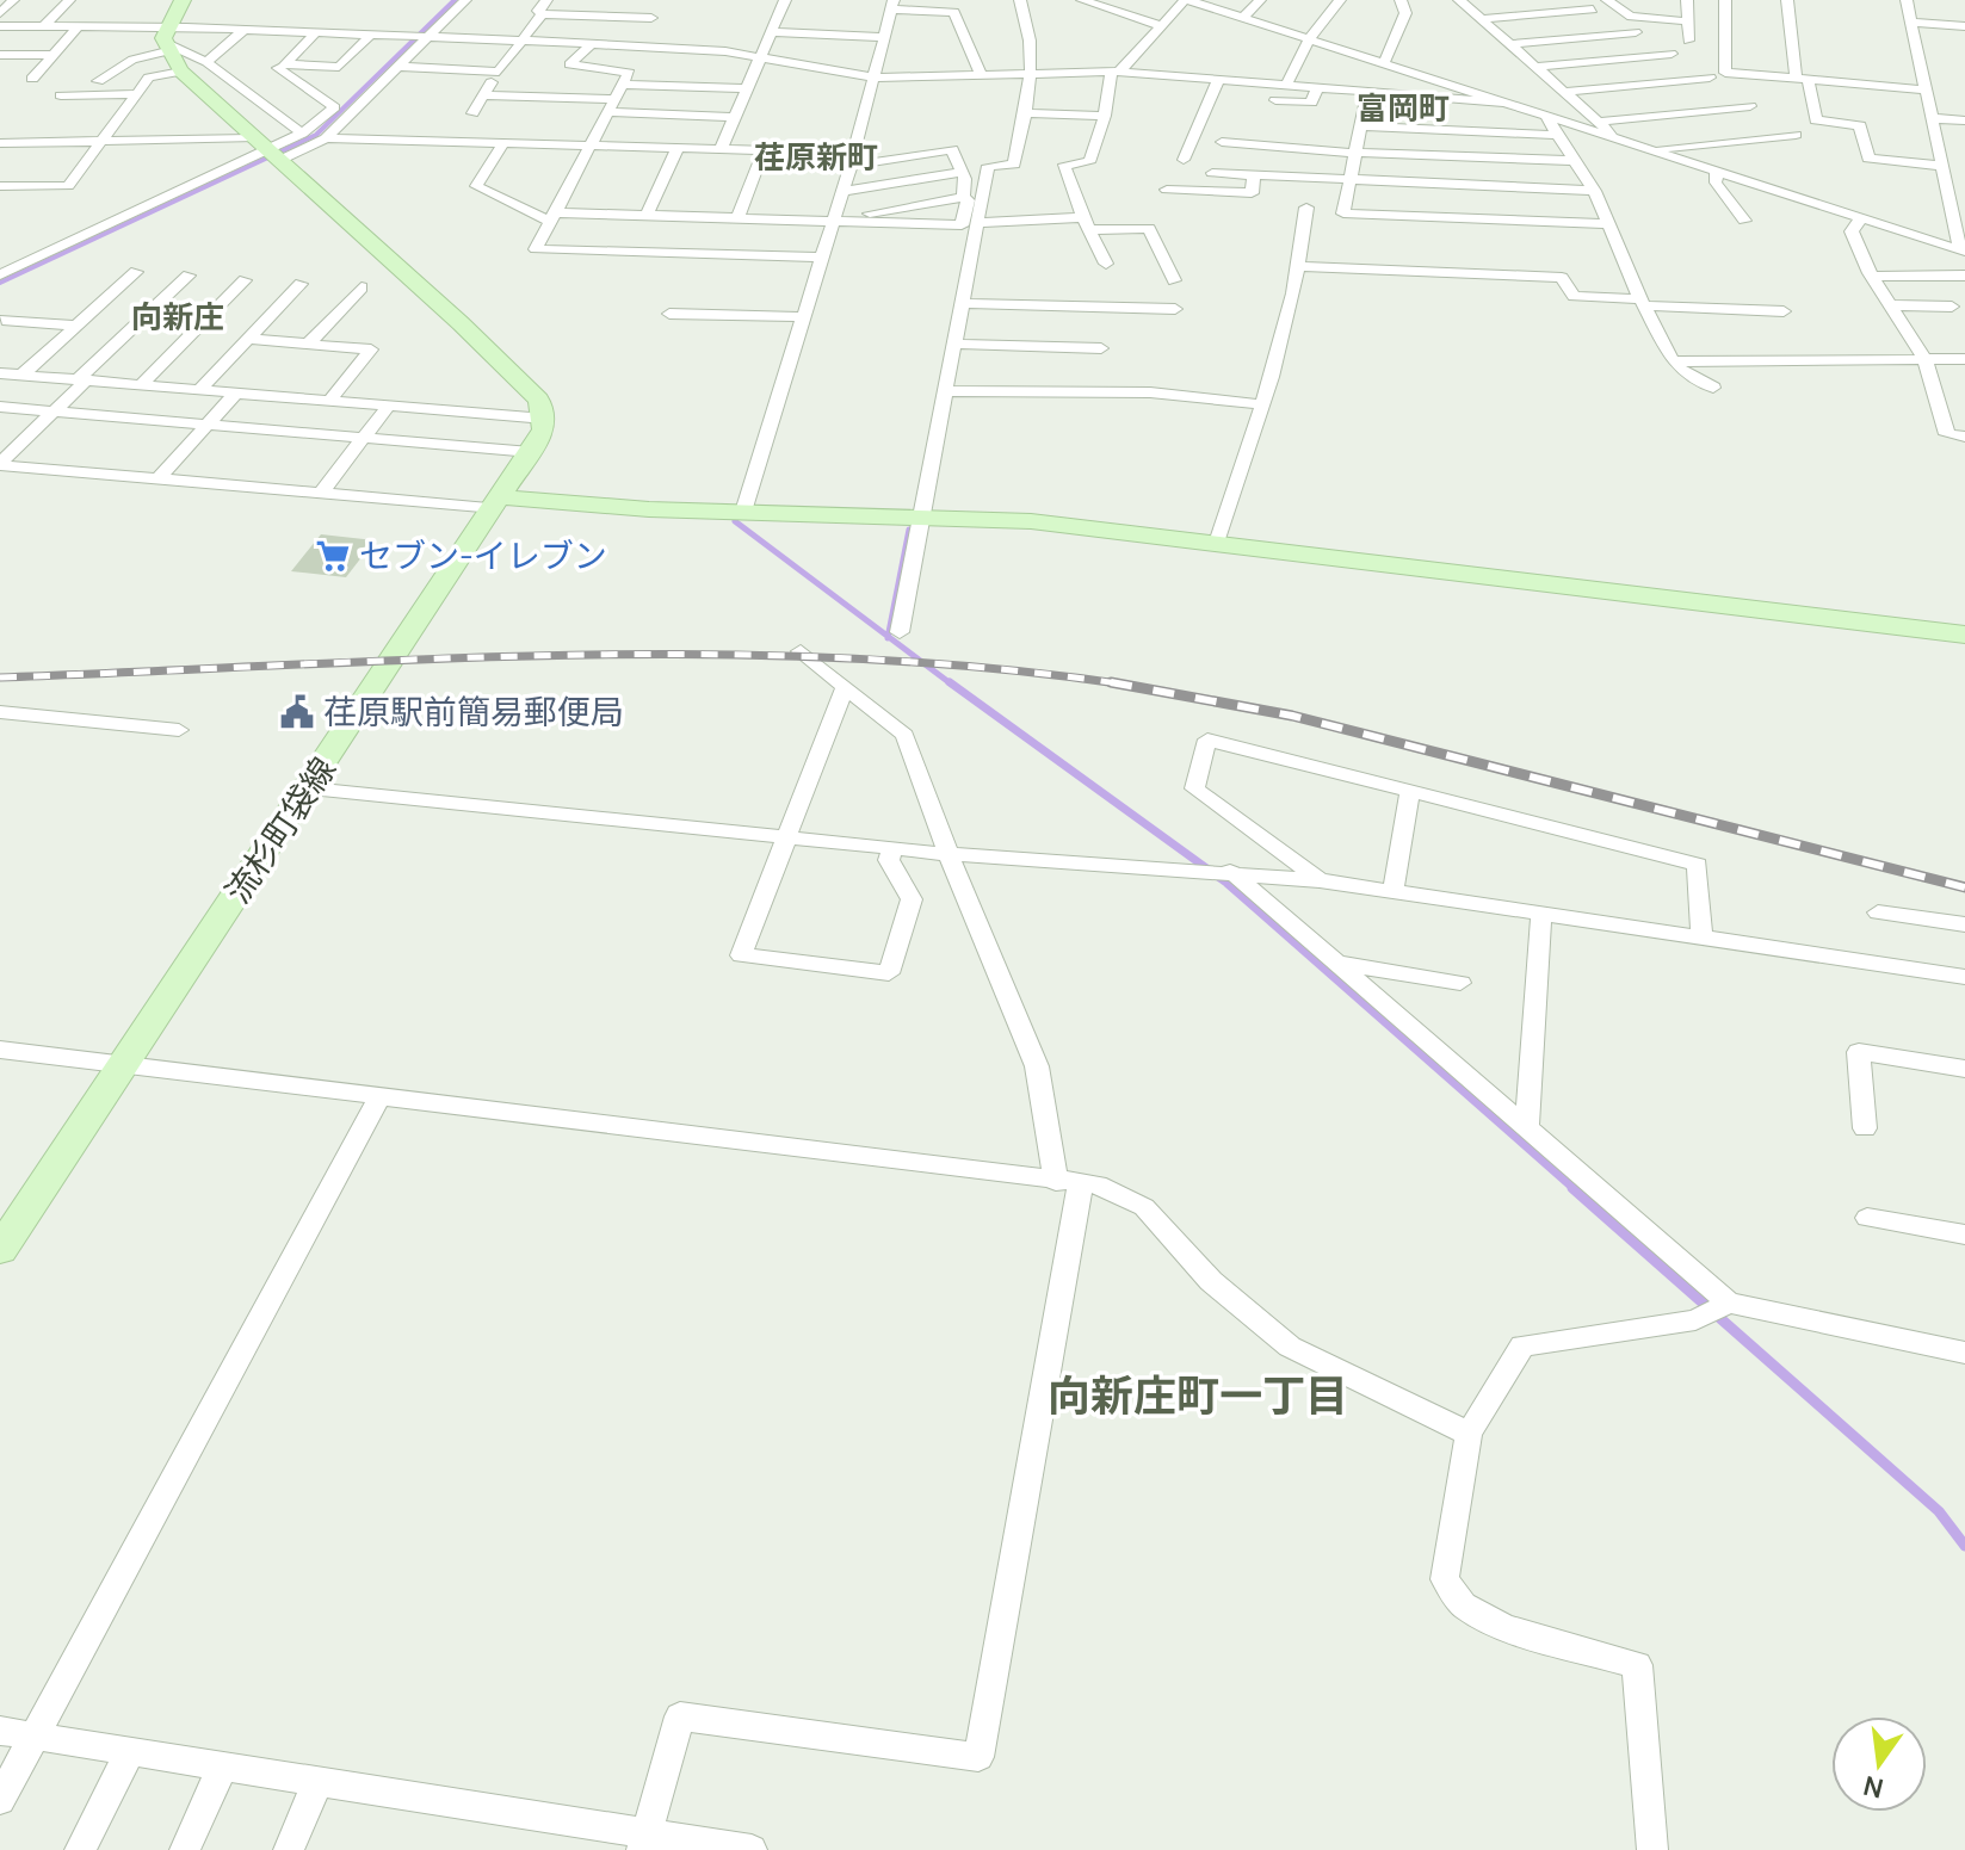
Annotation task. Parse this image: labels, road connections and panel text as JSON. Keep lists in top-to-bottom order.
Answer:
{
  "streets": {
    "main road": ["流杉町袋線"]
  },
  "districts": [
    "富岡町",
    "荏原新町",
    "向新庄",
    "向新庄町一丁目"
  ],
  "places": {
    "supermarket": ["セブン-イレブン"],
    "public building": ["荏原駅前簡易郵便局"]
  },
  "north": "bottom"
}
